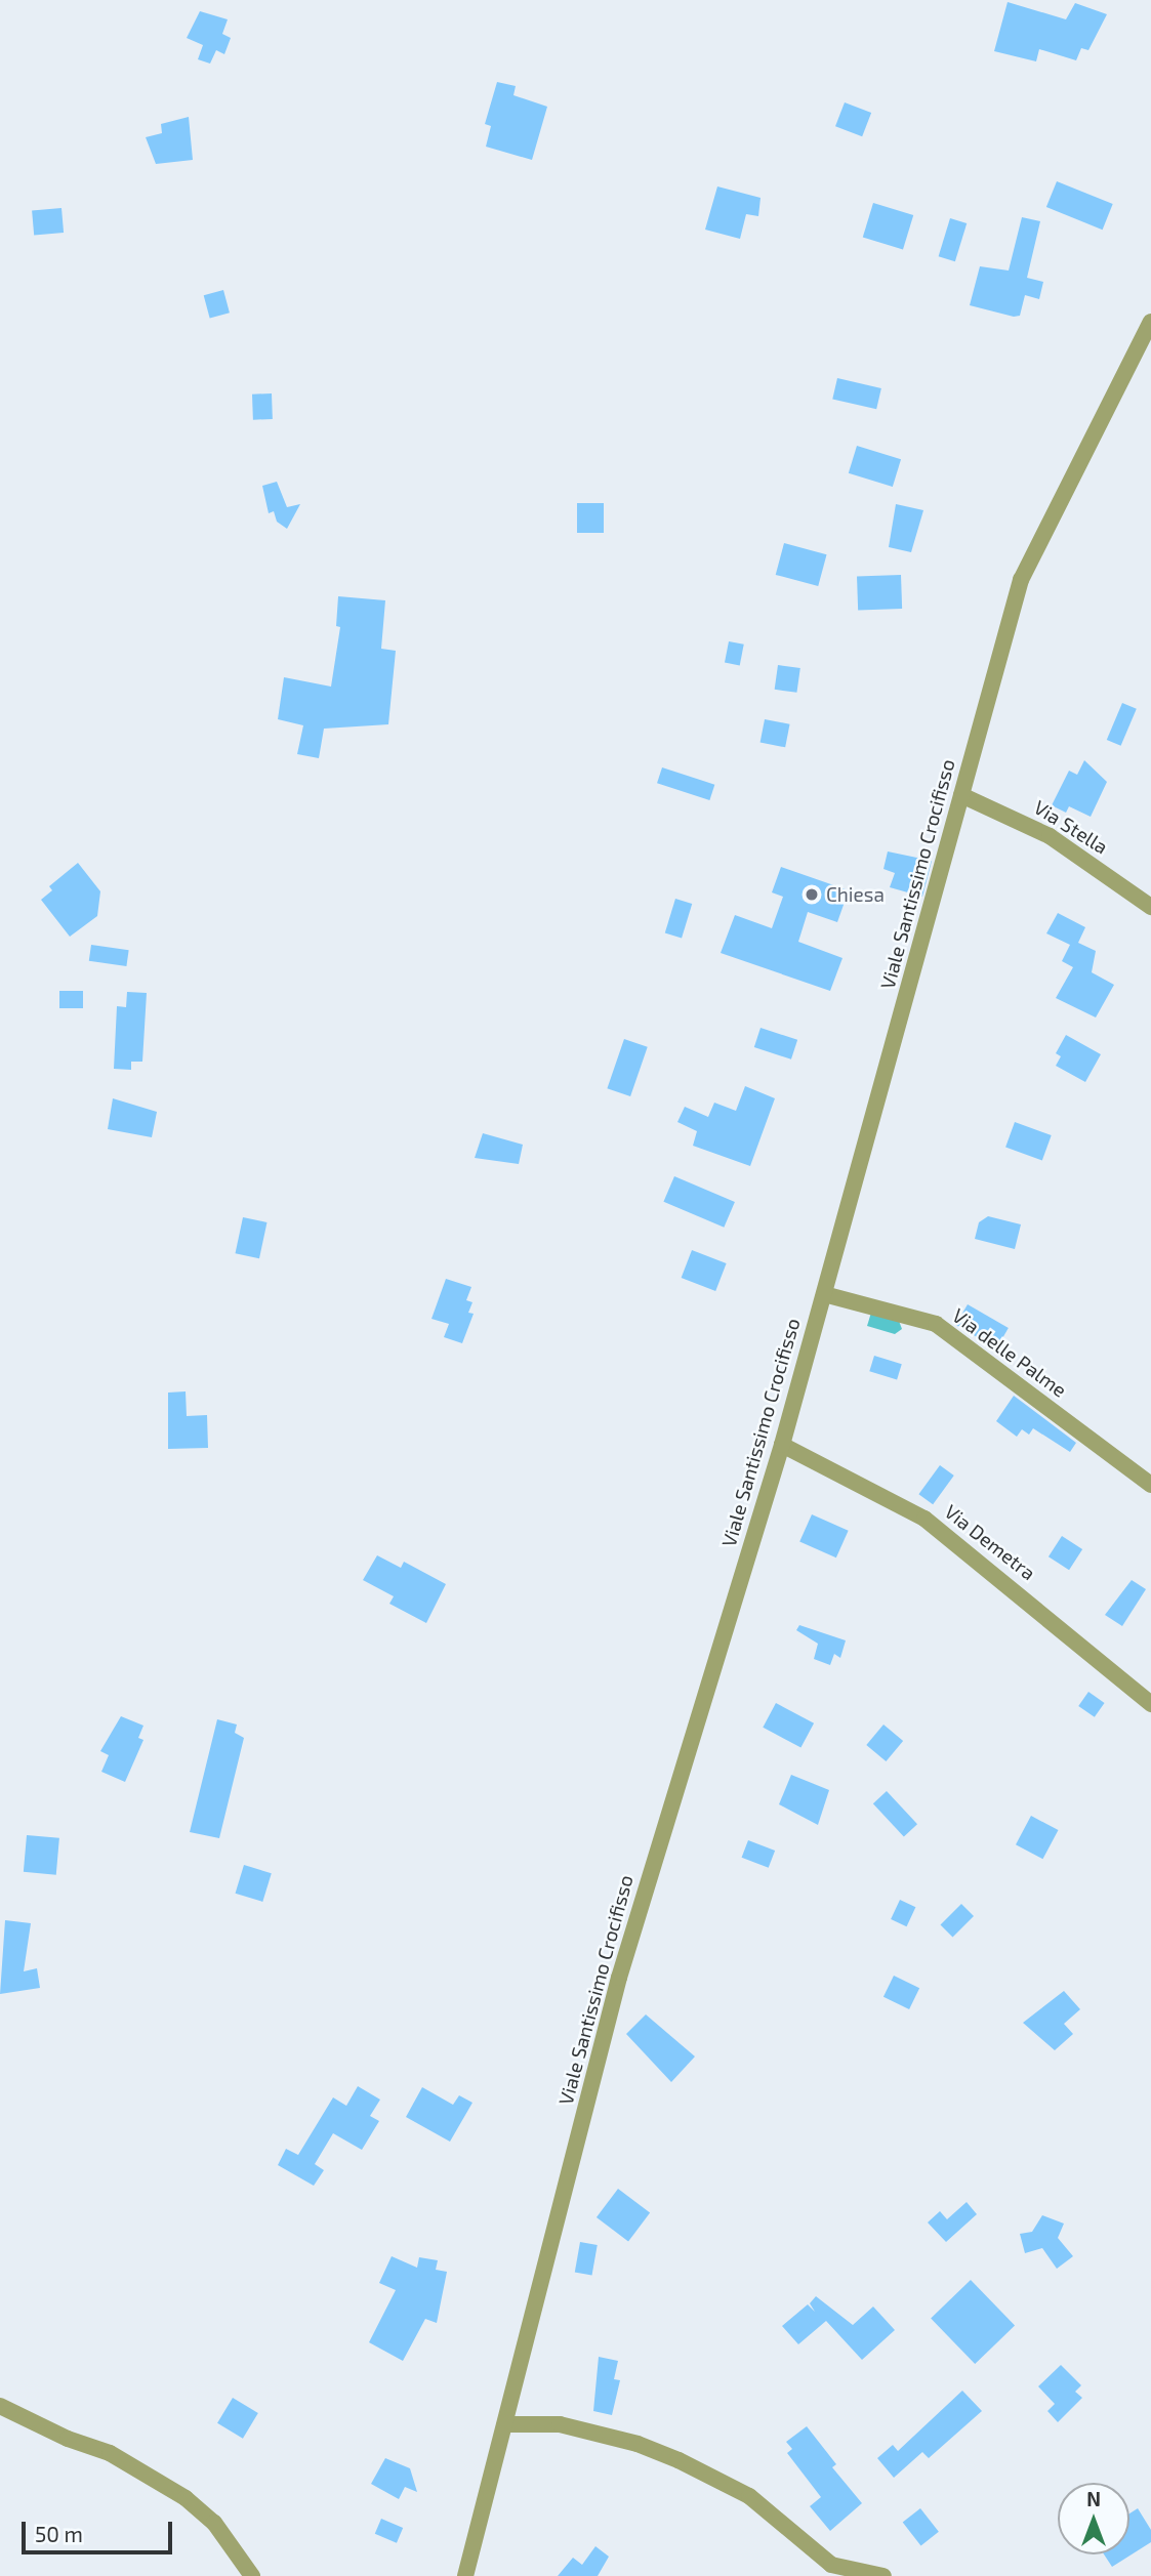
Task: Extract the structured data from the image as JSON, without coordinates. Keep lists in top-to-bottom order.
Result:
{
  "streets": {
    "street": [
      "Via Stella",
      "Viale Santissimo Crocifisso",
      "Via delle Palme",
      "Via Demetra"
    ]
  },
  "crossings": [
    ["Via Stella", "Viale Santissimo Crocifisso"],
    ["Viale Santissimo Crocifisso", "Via delle Palme"],
    ["Viale Santissimo Crocifisso", "Via Demetra"]
  ],
  "places": ["Chiesa"],
  "scale_bar": "50 m",
  "north": "top"
}
